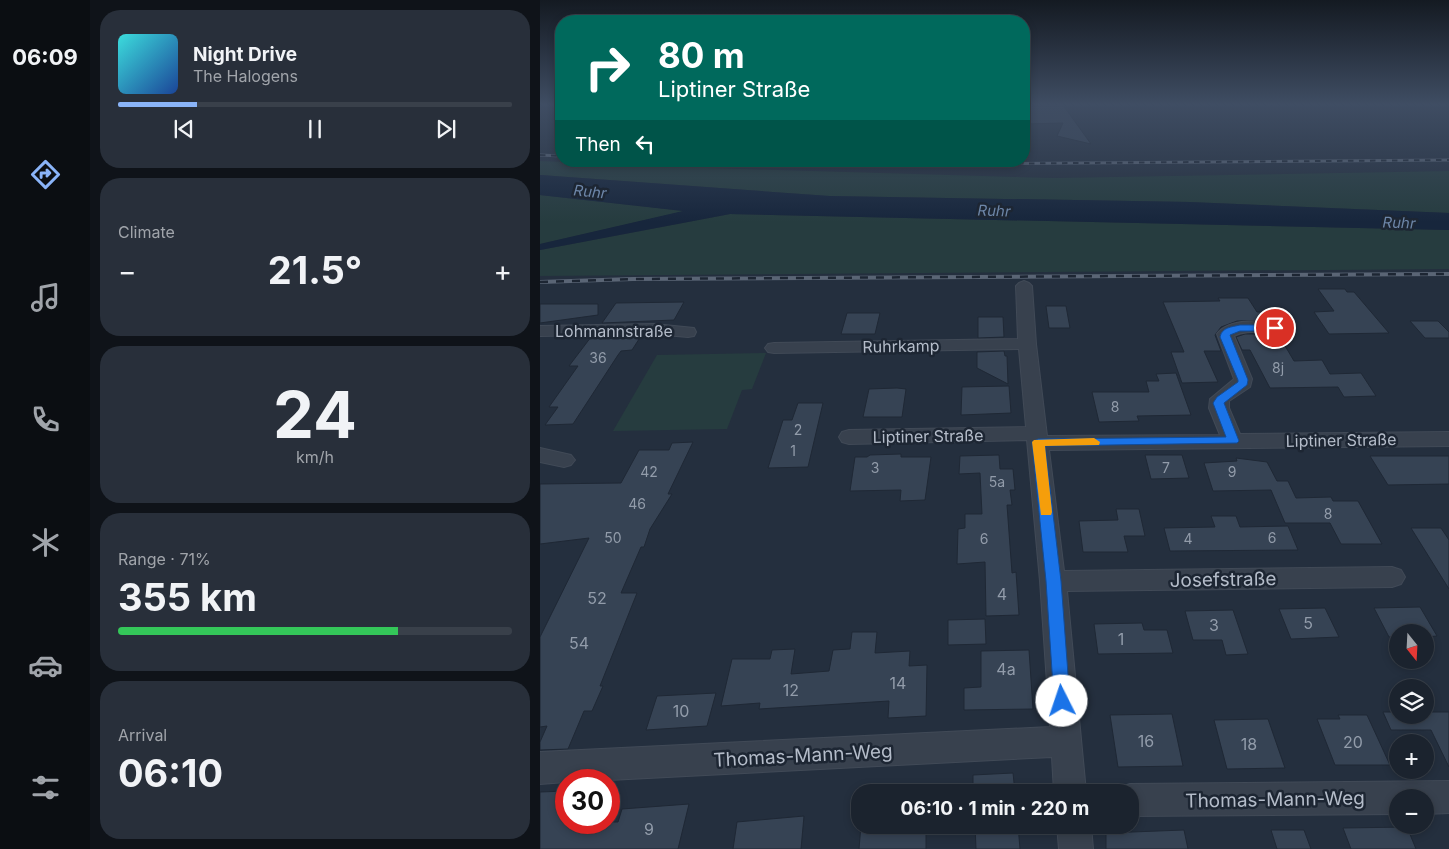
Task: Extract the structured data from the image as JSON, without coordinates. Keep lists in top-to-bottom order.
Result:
{
  "streets": {
    "street": [
      "Lohmannstraße",
      "Ruhrkamp",
      "Liptiner Straße",
      "Josefstraße",
      "Thomas-Mann-Weg"
    ]
  },
  "water": ["Ruhr"],
  "house_numbers": [
    "36",
    "8j",
    "8",
    "2",
    "1",
    "3",
    "7",
    "42",
    "9",
    "5a",
    "46",
    "8",
    "50",
    "6",
    "6",
    "4",
    "4",
    "52",
    "5",
    "3",
    "1",
    "54",
    "4a",
    "14",
    "12",
    "10",
    "16",
    "20",
    "18",
    "9"
  ],
  "north": "bottom",
  "page": {
    "tabs": "06:09",
    "turn": ["80 m", "Liptiner Straße"],
    "song": ["Night Drive", "The Halogens"],
    "then": "Then",
    "tile": [
      "Climate",
      ["24", "km/h"],
      ["Range · 71%", "355 km"],
      ["Arrival", "06:10"]
    ],
    "heat": ["−", "21.5°", "+"],
    "map_buttons": ["+", "−"],
    "limit": "30",
    "trip": "06:10 · 1 min · 220 m"
  }
}
